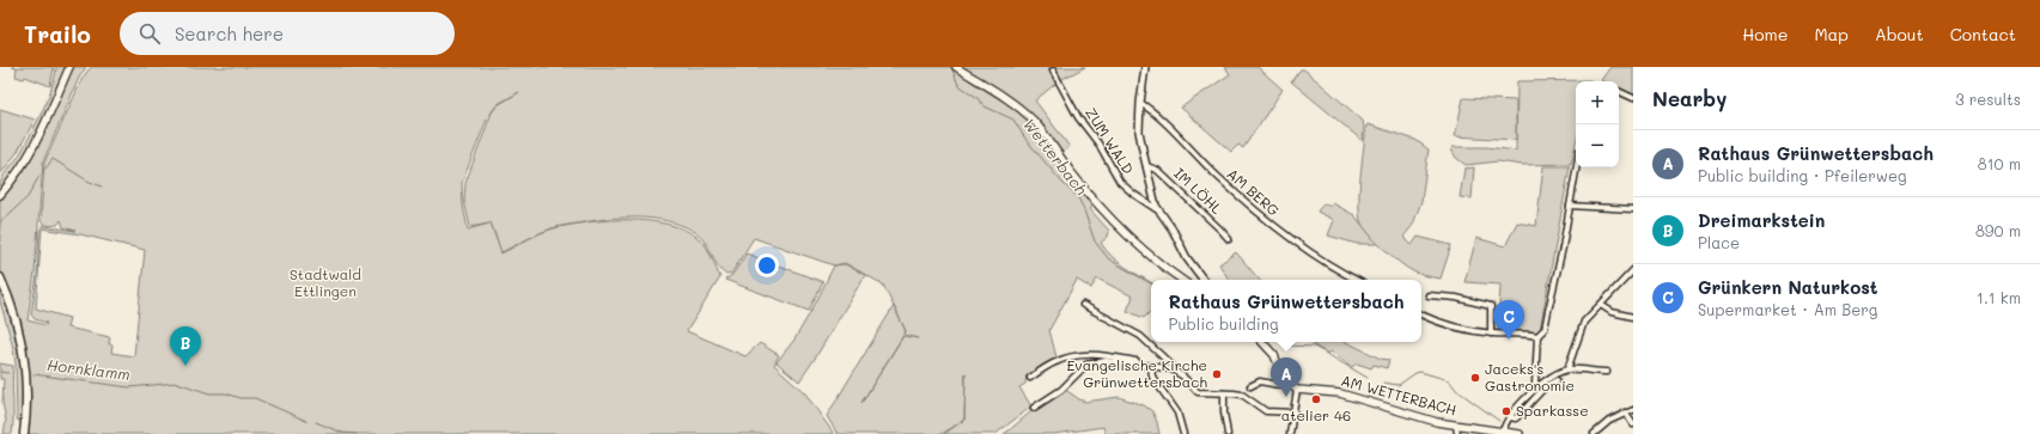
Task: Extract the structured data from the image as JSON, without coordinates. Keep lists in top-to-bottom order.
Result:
{
  "streets": {
    "main road": ["AM WETTERBACH"],
    "street": ["ZUM WALD", "IM LÖHL", "AM BERG"]
  },
  "water": ["Wetterbach", "Hornklamm"],
  "parks": ["Stadtwald Ettlingen"],
  "places": [
    "Evangelische Kirche Grünwettersbach",
    "Jaceks's Gastronomie",
    "atelier 46",
    "Sparkasse"
  ],
  "page": {
    "header": "Trailo",
    "search": "Search here",
    "nav": [
      "Home",
      "Map",
      "About",
      "Contact"
    ],
    "heading": ["Nearby", "3 results"],
    "map_buttons": ["+", "−"],
    "list": [
      {
        "mark": "A",
        "name": "Rathaus Grünwettersbach",
        "note": "Public building · Pfeilerweg",
        "value": "810 m"
      },
      {
        "mark": "B",
        "name": "Dreimarkstein",
        "note": "Place",
        "value": "890 m"
      },
      {
        "mark": "C",
        "name": "Grünkern Naturkost",
        "note": "Supermarket · Am Berg",
        "value": "1.1 km"
      }
    ],
    "popup": ["Rathaus Grünwettersbach", "Public building"],
    "pins": ["C", "B", "A"]
  }
}
